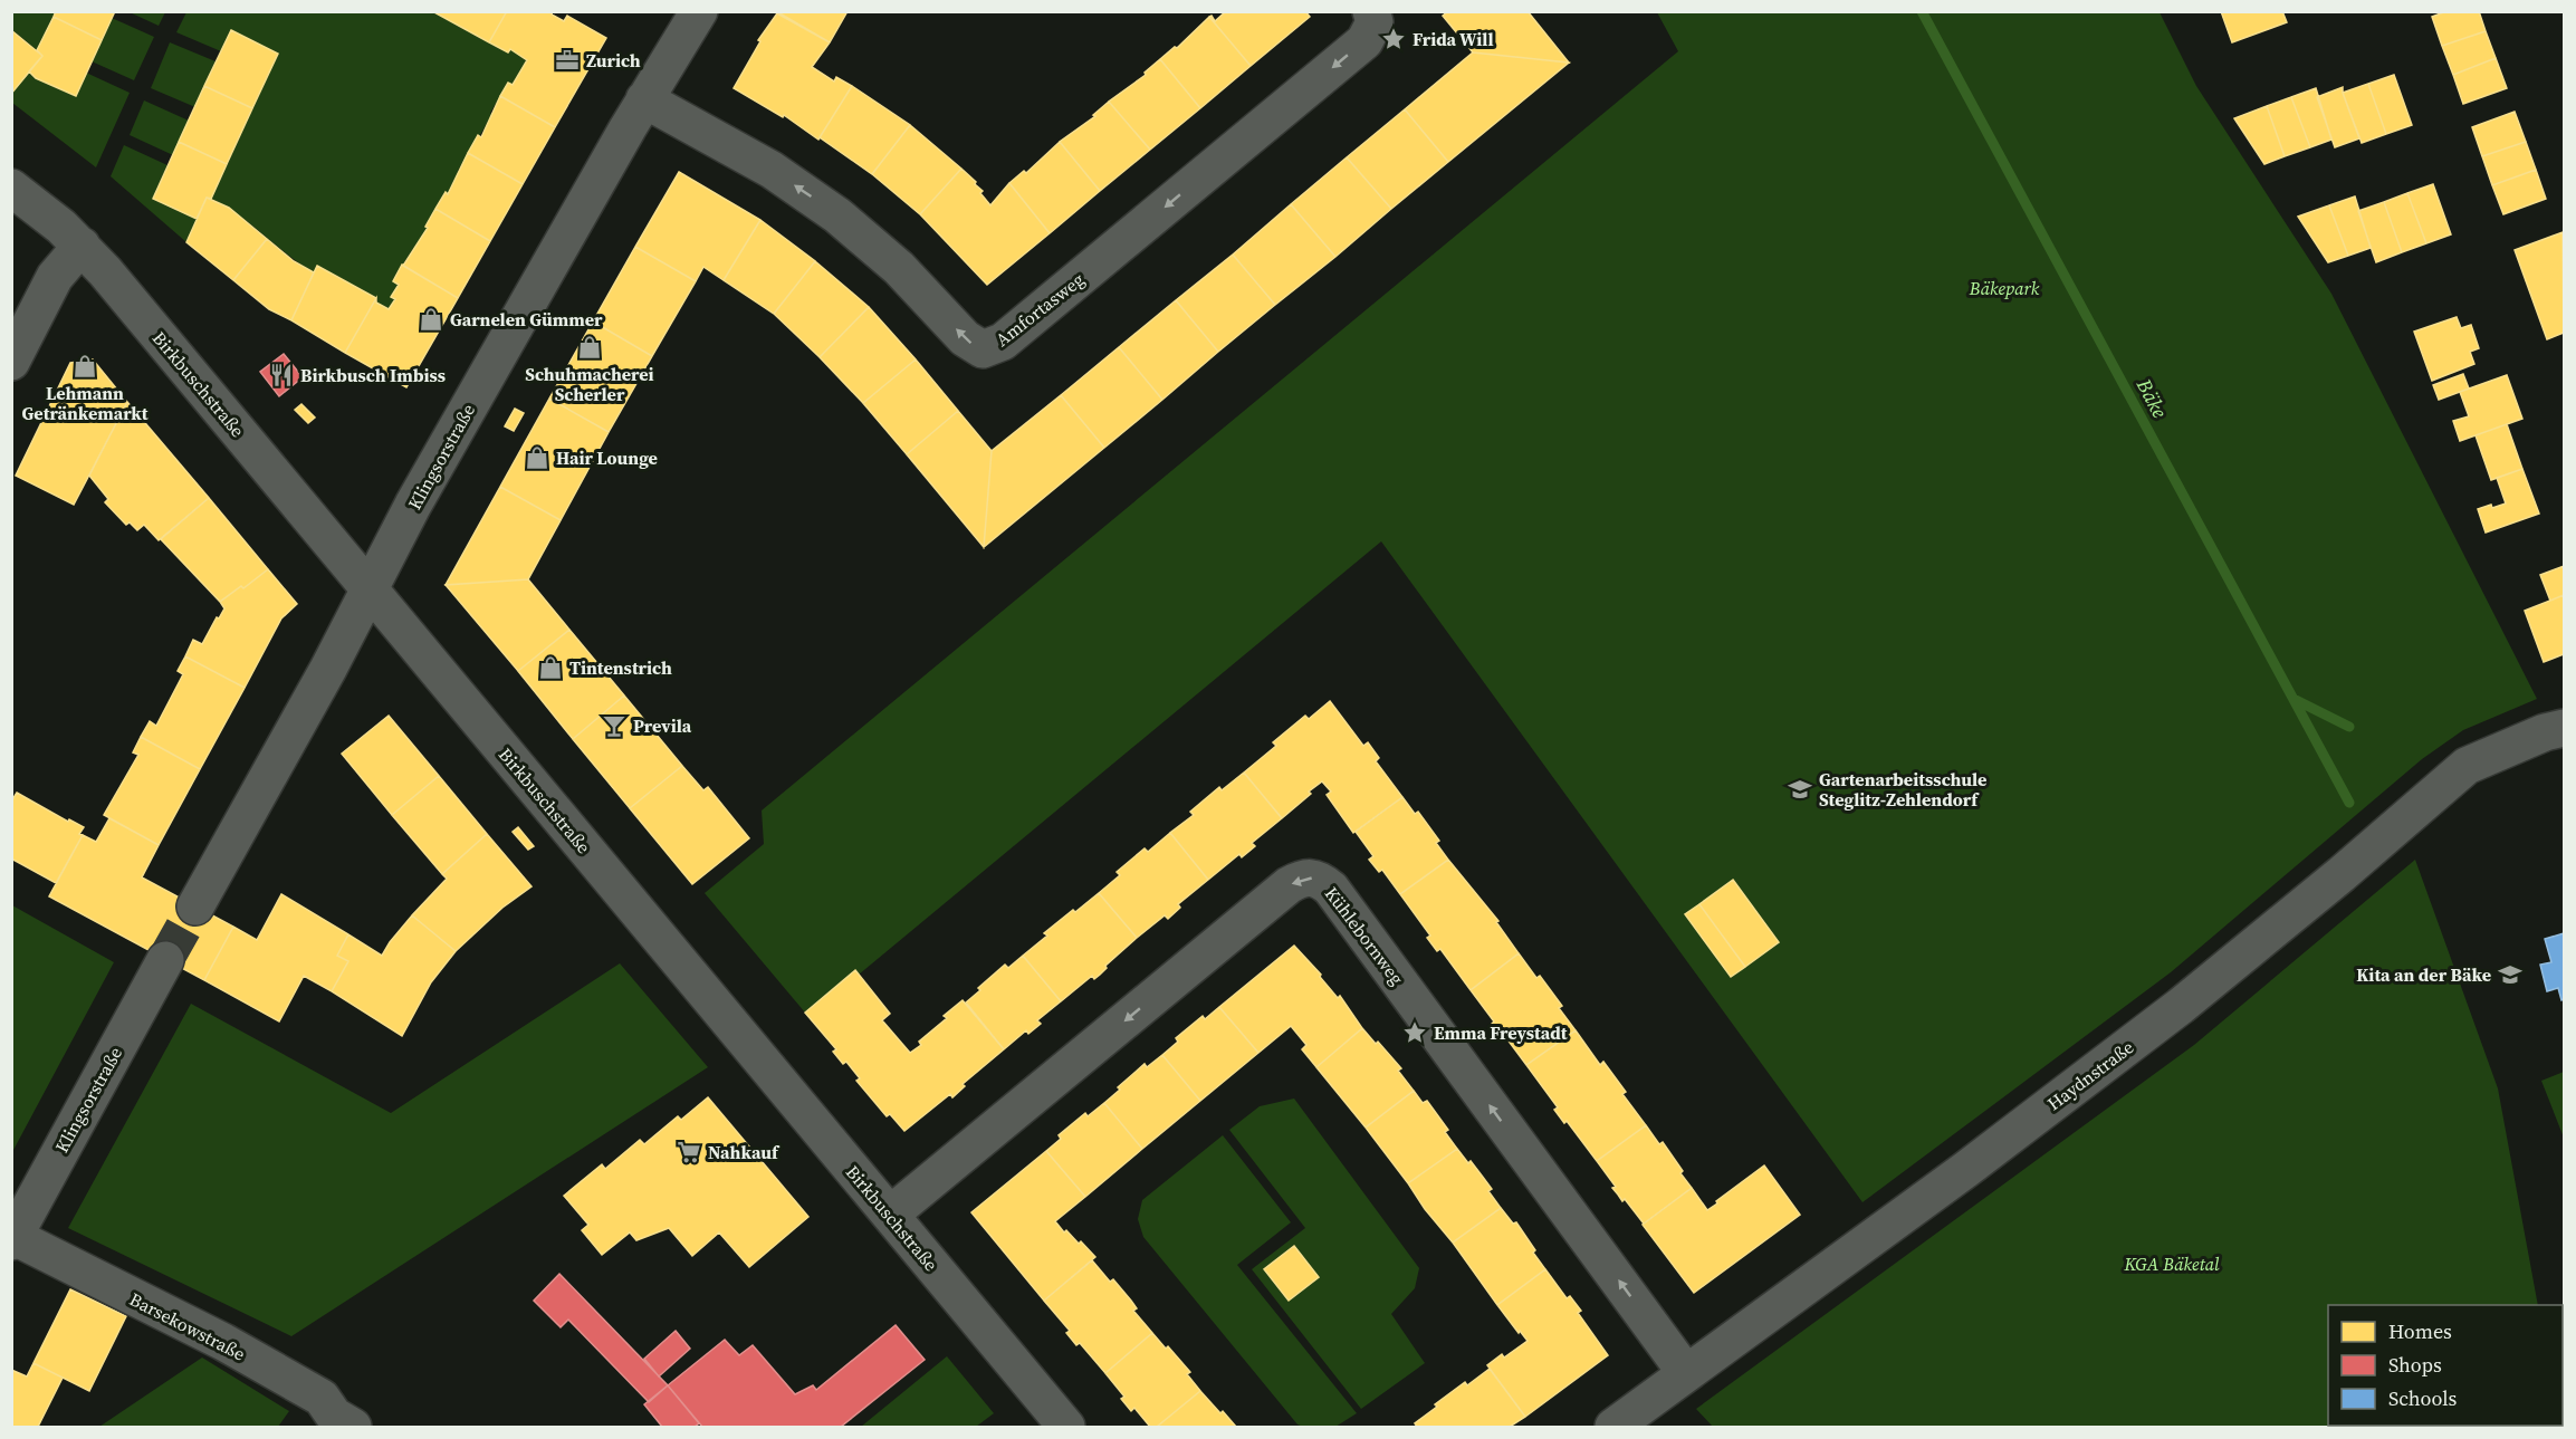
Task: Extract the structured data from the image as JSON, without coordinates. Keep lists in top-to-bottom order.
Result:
{
  "streets": {
    "street": [
      "Amfortasweg",
      "Birkbuschstraße",
      "Klingsorstraße",
      "Kühlebornweg",
      "Haydnstraße",
      "Barsekowstraße"
    ]
  },
  "crossings": [
    ["Amfortasweg", "Klingsorstraße"],
    ["Birkbuschstraße", "Klingsorstraße"],
    ["Birkbuschstraße", "Kühlebornweg"],
    ["Klingsorstraße", "Barsekowstraße"],
    ["Kühlebornweg", "Haydnstraße"]
  ],
  "water": ["Bäke"],
  "parks": ["Bäkepark", "KGA Bäketal"],
  "places": {
    "place": ["Frida Will", "Emma Freystadt"],
    "office": ["Zurich"],
    "shop": [
      "Garnelen Gümmer",
      "Schuhmacherei Scherler",
      "Lehmann Getränkemarkt",
      "Hair Lounge",
      "Tintenstrich"
    ],
    "restaurant": ["Birkbusch Imbiss"],
    "bar": ["Previla"],
    "school or university": ["Gartenarbeitsschule Steglitz-Zehlendorf", "Kita an der Bäke"],
    "supermarket": ["Nahkauf"]
  },
  "legend": ["Homes", "Shops", "Schools"]
}
